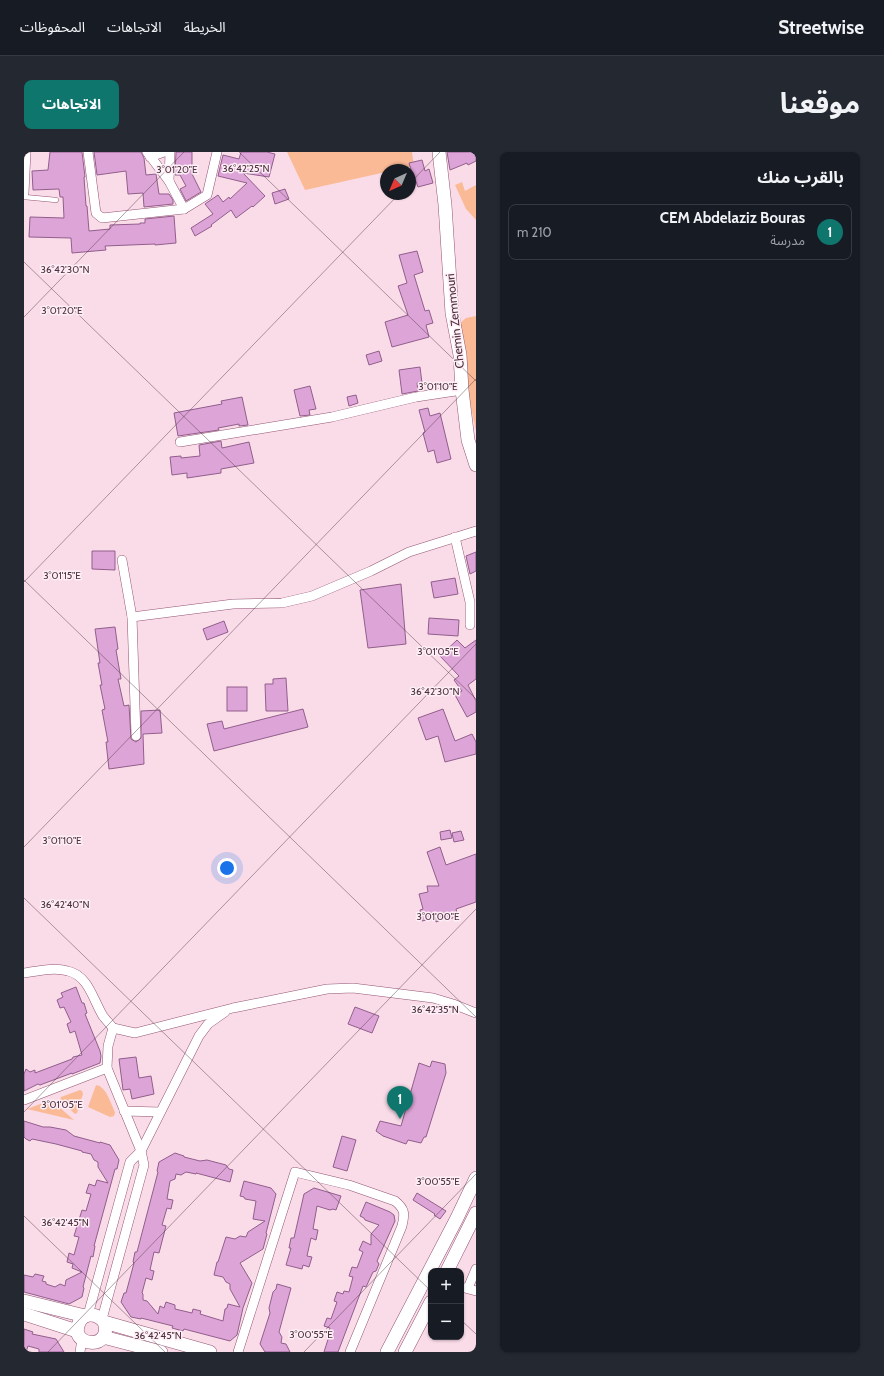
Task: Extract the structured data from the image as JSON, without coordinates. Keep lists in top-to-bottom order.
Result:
{
  "streets": {
    "street": ["Chemin Zemmouri"]
  },
  "north": "bottom left",
  "page": {
    "header": "Streetwise",
    "nav": ["الخريطة", "الاتجاهات", "المحفوظات"],
    "title": "موقعنا",
    "buttons": "الاتجاهات",
    "heading": "بالقرب منك",
    "list": [
      {
        "mark": "1",
        "name": "CEM Abdelaziz Bouras",
        "note": "مدرسة",
        "value": "210 m"
      }
    ],
    "pins": "1",
    "map_buttons": ["+", "−"]
  },
  "coordinates": [
    "36°42'25\"N",
    "3°01'20\"E",
    "36°42'30\"N",
    "3°01'10\"E",
    "3°01'15\"E",
    "3°01'05\"E",
    "36°42'40\"N",
    "3°01'00\"E",
    "36°42'35\"N",
    "3°00'55\"E",
    "36°42'45\"N"
  ]
}
